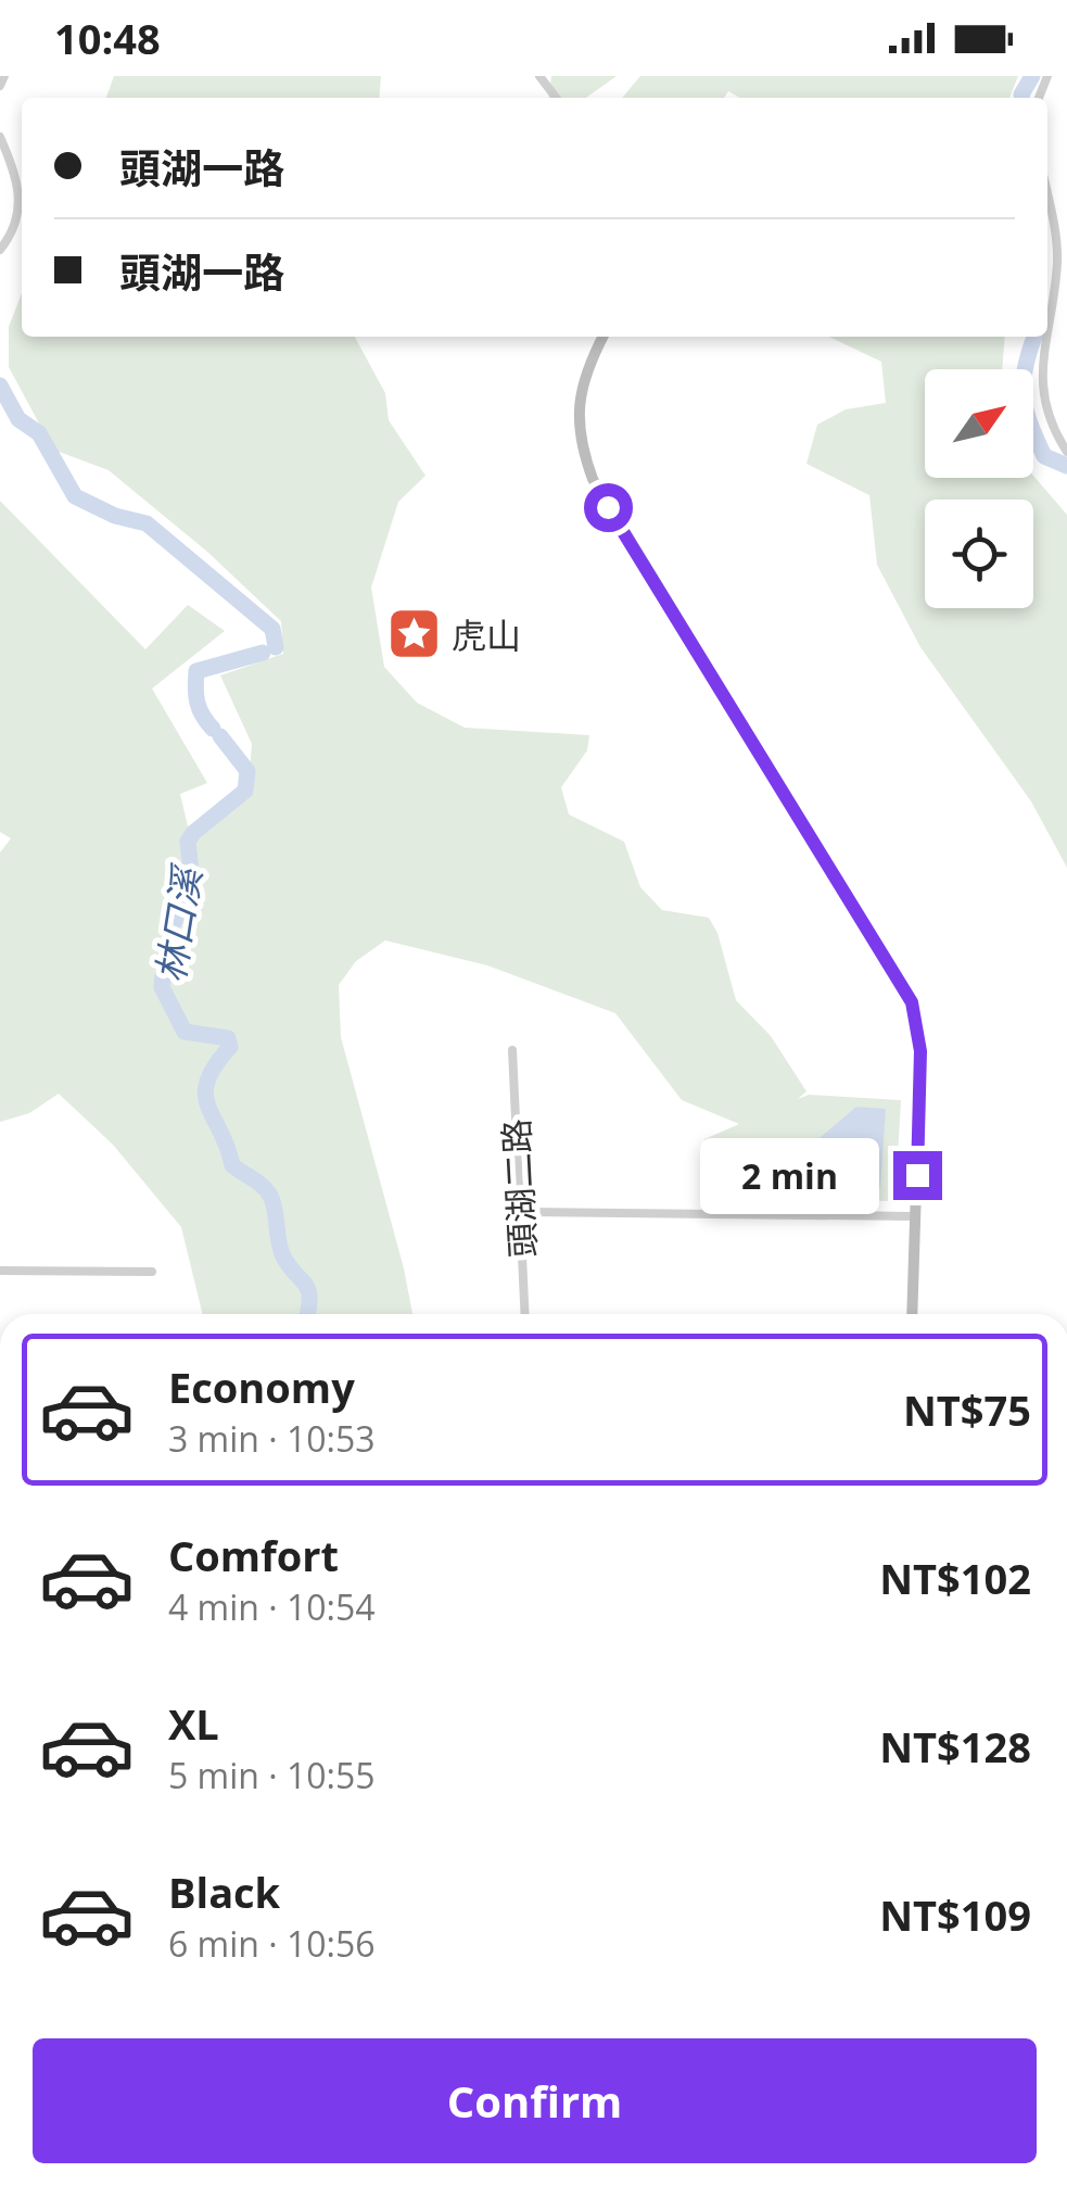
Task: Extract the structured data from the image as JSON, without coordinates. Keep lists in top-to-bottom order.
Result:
{
  "streets": {
    "street": ["頭湖二路"]
  },
  "water": ["林口溪"],
  "places": {
    "place": ["虎山"]
  },
  "north": "top right",
  "page": {
    "status": "10:48",
    "banner": ["頭湖一路", "頭湖一路"],
    "bubble": "2 min",
    "list": [
      {
        "name": "Economy",
        "note": "3 min · 10:53",
        "value": "NT$75"
      },
      {
        "name": "Comfort",
        "note": "4 min · 10:54",
        "value": "NT$102"
      },
      {
        "name": "XL",
        "note": "5 min · 10:55",
        "value": "NT$128"
      },
      {
        "name": "Black",
        "note": "6 min · 10:56",
        "value": "NT$109"
      }
    ],
    "buttons": "Confirm"
  }
}
